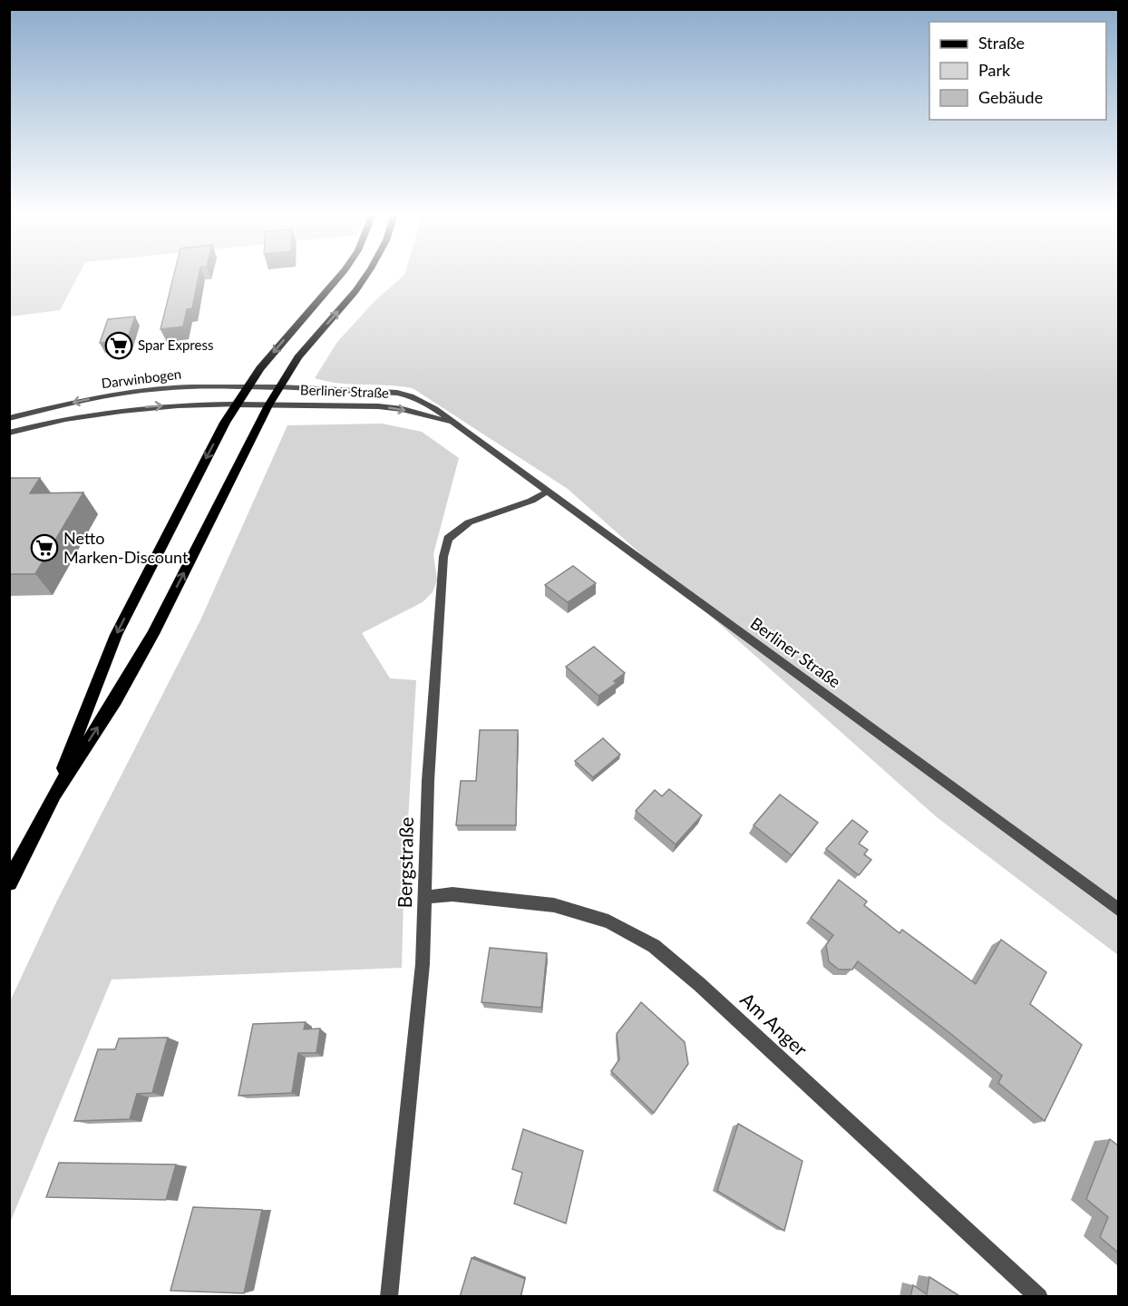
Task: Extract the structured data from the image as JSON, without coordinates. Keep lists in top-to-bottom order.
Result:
{
  "streets": {
    "street": [
      "Darwinbogen",
      "Berliner Straße",
      "Bergstraße",
      "Am Anger"
    ]
  },
  "crossings": [
    ["Darwinbogen", "Berliner Straße"],
    ["Berliner Straße", "Bergstraße"],
    ["Bergstraße", "Am Anger"]
  ],
  "places": {
    "supermarket": ["Spar Express", "Netto Marken-Discount"]
  },
  "legend": ["Straße", "Park", "Gebäude"]
}
